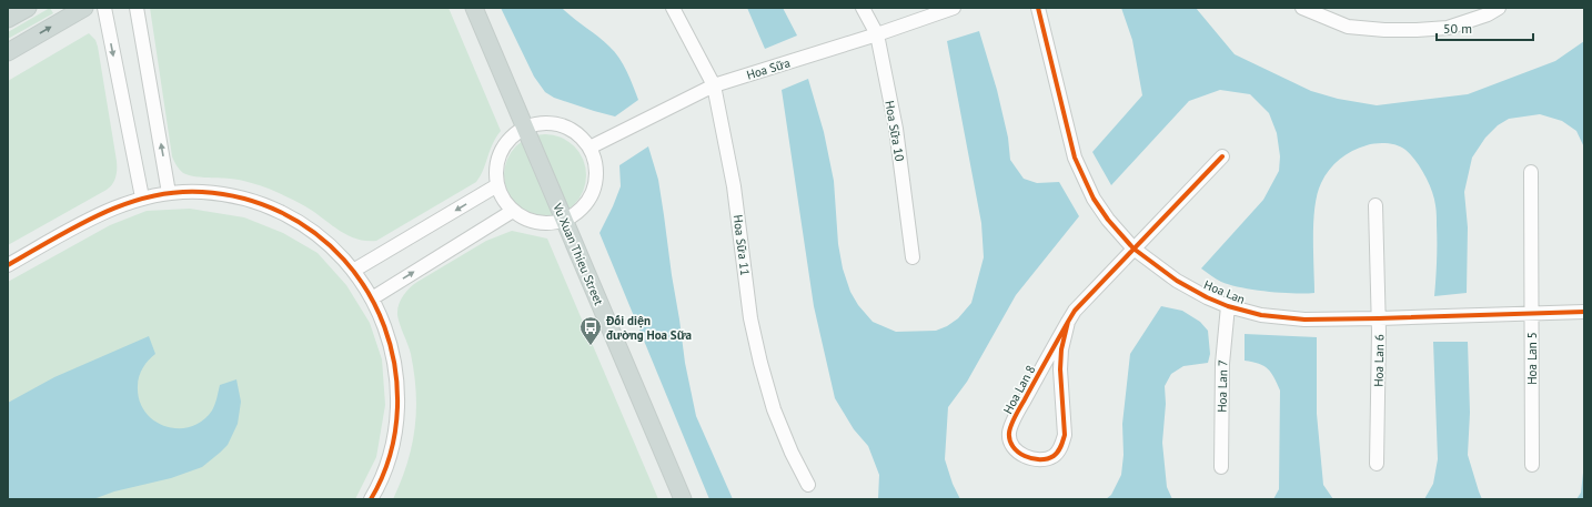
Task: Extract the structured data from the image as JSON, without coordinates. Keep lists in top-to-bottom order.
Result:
{
  "streets": {
    "main road": ["Vu Xuan Thieu Street"],
    "street": [
      "Hoa Sữa",
      "Hoa Sữa 10",
      "Hoa Sữa 11",
      "Hoa Lan",
      "Hoa Lan 5",
      "Hoa Lan 6",
      "Hoa Lan 7",
      "Hoa Lan 8"
    ]
  },
  "crossings": [
    ["Hoa Sữa", "Hoa Sữa 10"],
    ["Hoa Sữa", "Hoa Sữa 11"],
    ["Hoa Lan", "Hoa Lan 5"],
    ["Hoa Lan", "Hoa Lan 6"],
    ["Hoa Lan", "Hoa Lan 7"],
    ["Hoa Lan", "Hoa Lan 8"]
  ],
  "places": {
    "bus stop": ["Đối diện đường Hoa Sữa"]
  },
  "scale_bar": "50 m"
}
